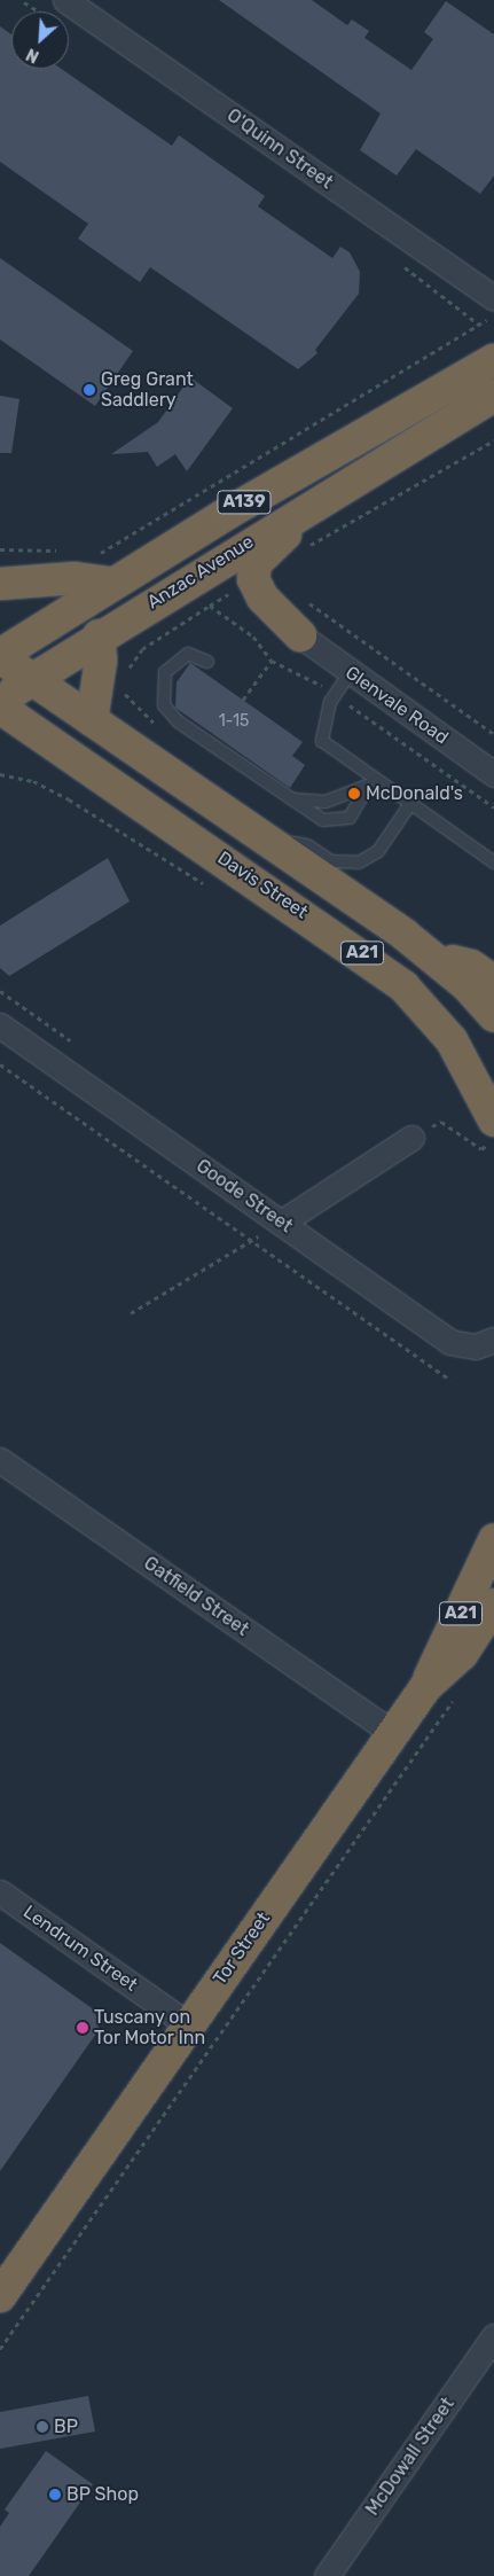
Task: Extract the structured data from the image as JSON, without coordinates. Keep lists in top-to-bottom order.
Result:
{
  "streets": {
    "highway": [
      "A139",
      "Anzac Avenue",
      "Davis Street",
      "A21",
      "Tor Street"
    ],
    "street": [
      "O'Quinn Street",
      "Glenvale Road",
      "Goode Street",
      "Gatfield Street",
      "Lendrum Street",
      "McDowall Street"
    ]
  },
  "crossings": [
    ["Anzac Avenue", "A21"],
    ["Gatfield Street", "Tor Street"],
    ["Lendrum Street", "Tor Street"]
  ],
  "places": [
    "Greg Grant Saddlery",
    "McDonald's",
    "Tuscany on Tor Motor Inn",
    "BP",
    "BP Shop"
  ],
  "house_numbers": ["1-15"],
  "north": "bottom left"
}
